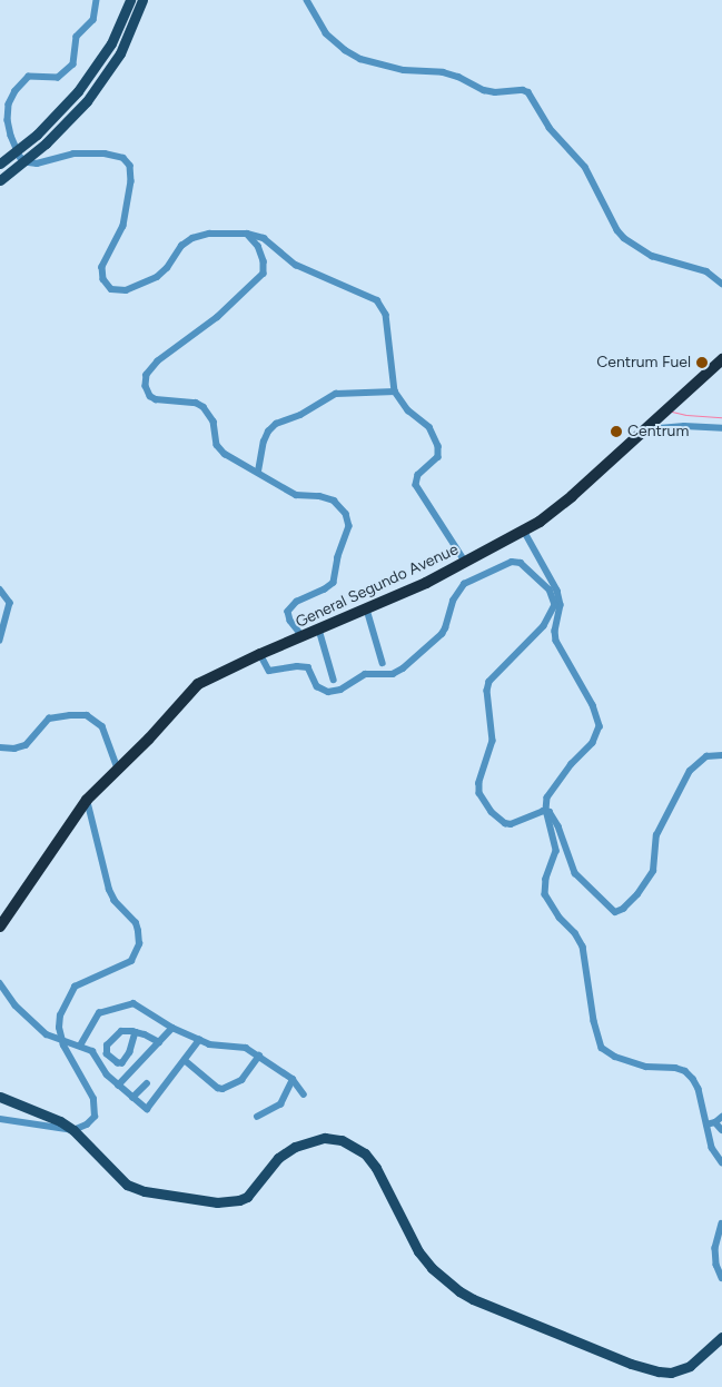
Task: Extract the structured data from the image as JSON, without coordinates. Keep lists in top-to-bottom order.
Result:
{
  "streets": {
    "highway": ["General Segundo Avenue"]
  },
  "places": ["Centrum Fuel", "Centrum"]
}
